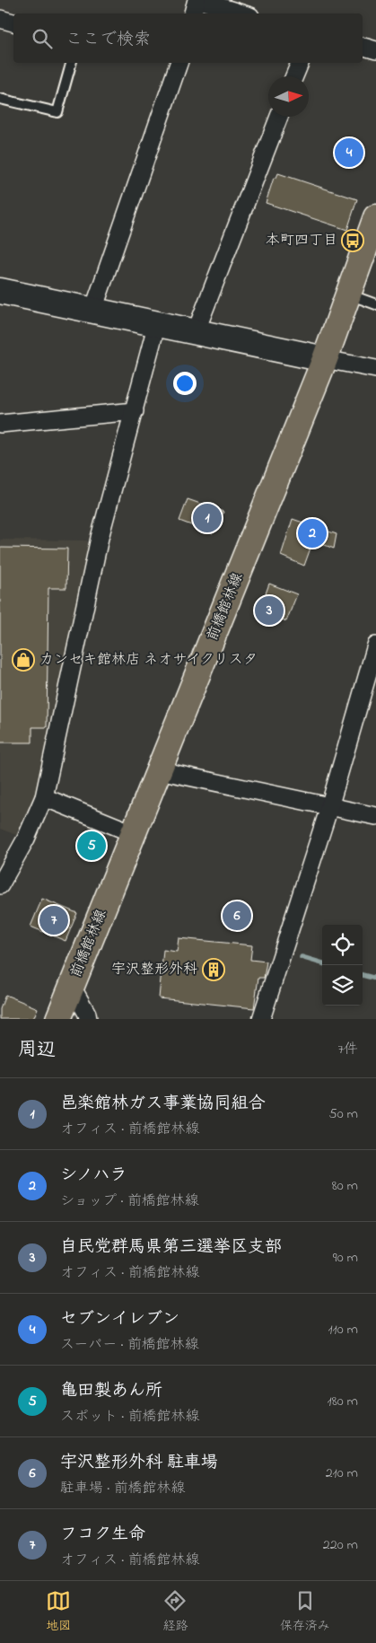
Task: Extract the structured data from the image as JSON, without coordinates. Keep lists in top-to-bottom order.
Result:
{
  "streets": {
    "main road": ["前橋館林線"]
  },
  "places": {
    "bus stop": ["本町四丁目"],
    "shop": ["カンセキ館林店 ネオサイクリスタ"],
    "building": ["宇沢整形外科"]
  },
  "north": "right",
  "page": {
    "search": "ここで検索",
    "pins": [
      "4",
      "1",
      "2",
      "3",
      "5",
      "6",
      "7"
    ],
    "heading": ["周辺", "7件"],
    "list": [
      {
        "mark": "1",
        "name": "邑楽館林ガス事業協同組合",
        "note": "オフィス · 前橋館林線",
        "value": "50 m"
      },
      {
        "mark": "2",
        "name": "シノハラ",
        "note": "ショップ · 前橋館林線",
        "value": "80 m"
      },
      {
        "mark": "3",
        "name": "自民党群馬県第三選挙区支部",
        "note": "オフィス · 前橋館林線",
        "value": "90 m"
      },
      {
        "mark": "4",
        "name": "セブンイレブン",
        "note": "スーパー · 前橋館林線",
        "value": "110 m"
      },
      {
        "mark": "5",
        "name": "亀田製あん所",
        "note": "スポット · 前橋館林線",
        "value": "180 m"
      },
      {
        "mark": "6",
        "name": "宇沢整形外科 駐車場",
        "note": "駐車場 · 前橋館林線",
        "value": "210 m"
      },
      {
        "mark": "7",
        "name": "フコク生命",
        "note": "オフィス · 前橋館林線",
        "value": "220 m"
      }
    ],
    "nav": ["地図", "経路", "保存済み"]
  }
}
